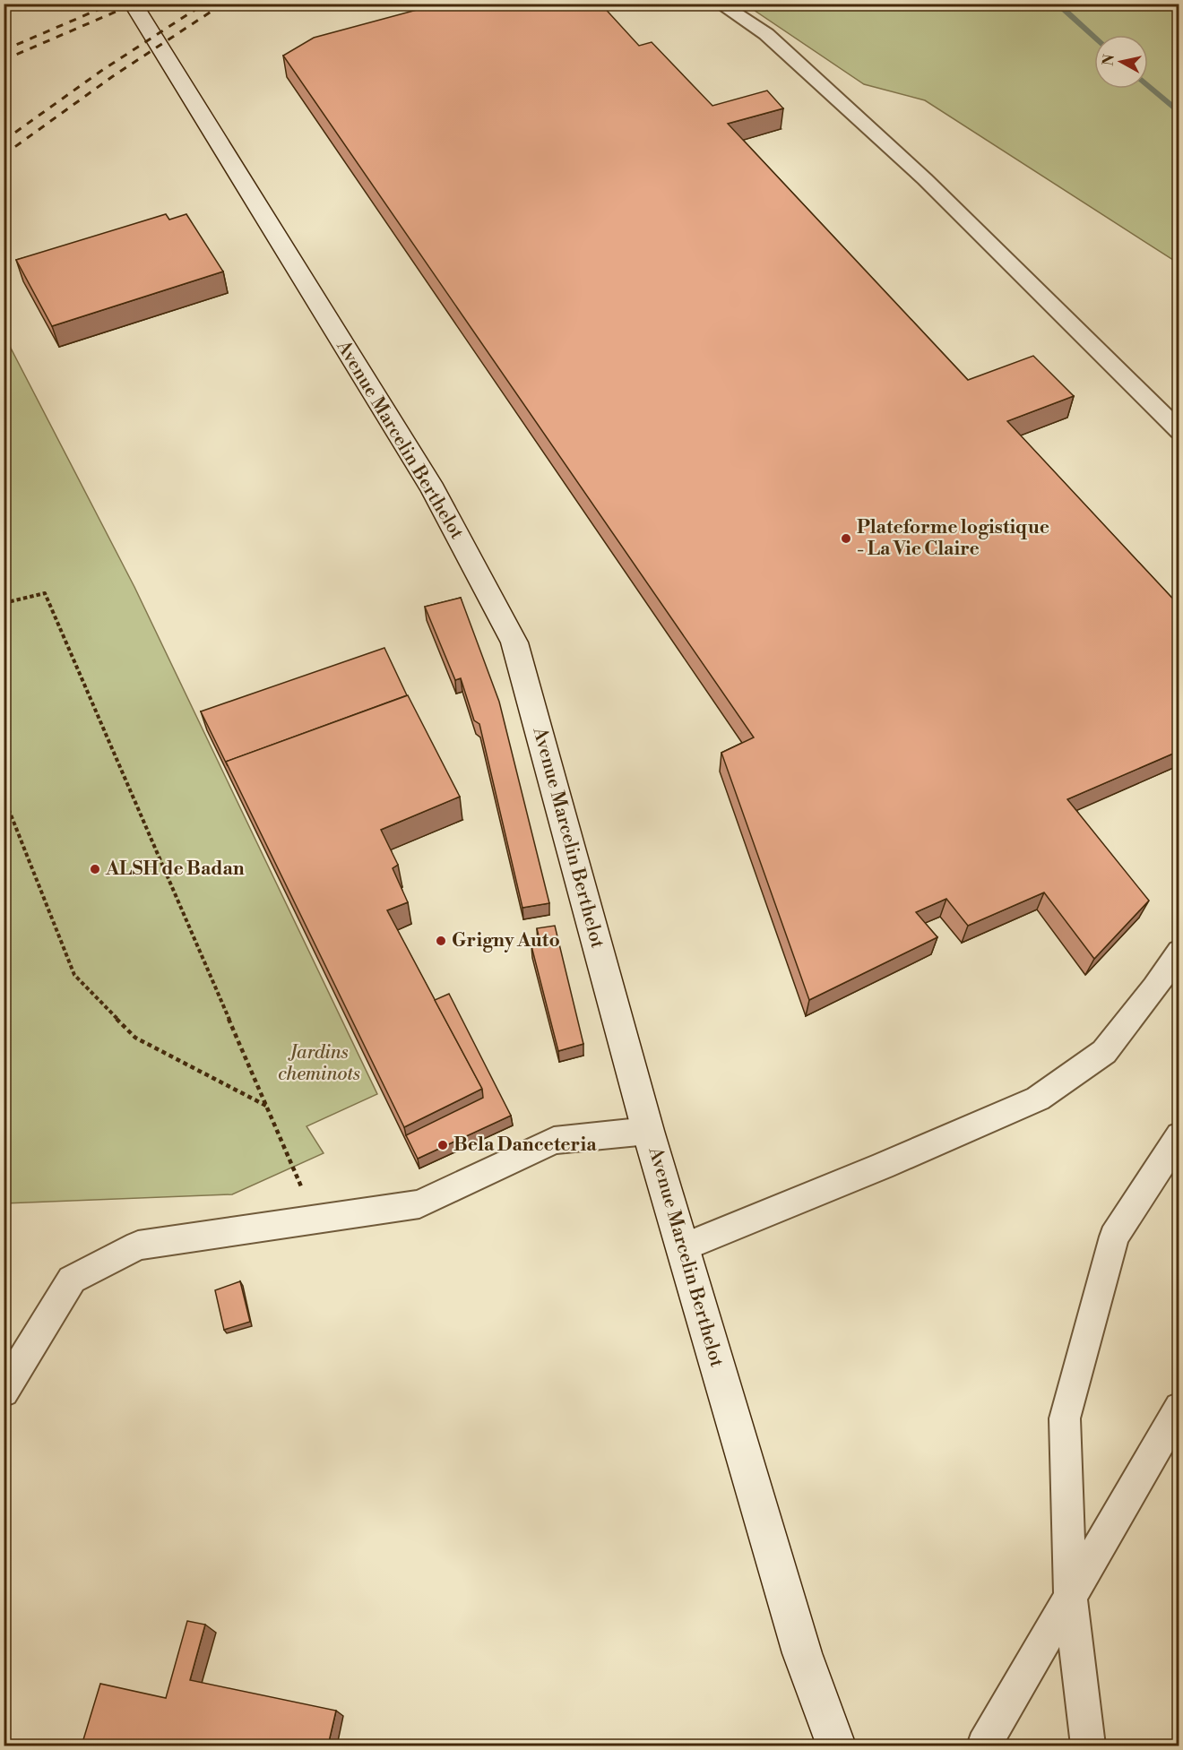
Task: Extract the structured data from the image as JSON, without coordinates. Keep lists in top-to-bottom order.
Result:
{
  "streets": {
    "street": ["Avenue Marcelin Berthelot"]
  },
  "parks": ["Jardins cheminots"],
  "places": [
    "Plateforme logistique - La Vie Claire",
    "ALSH de Badan",
    "Grigny Auto",
    "Bela Danceteria"
  ],
  "north": "left"
}
